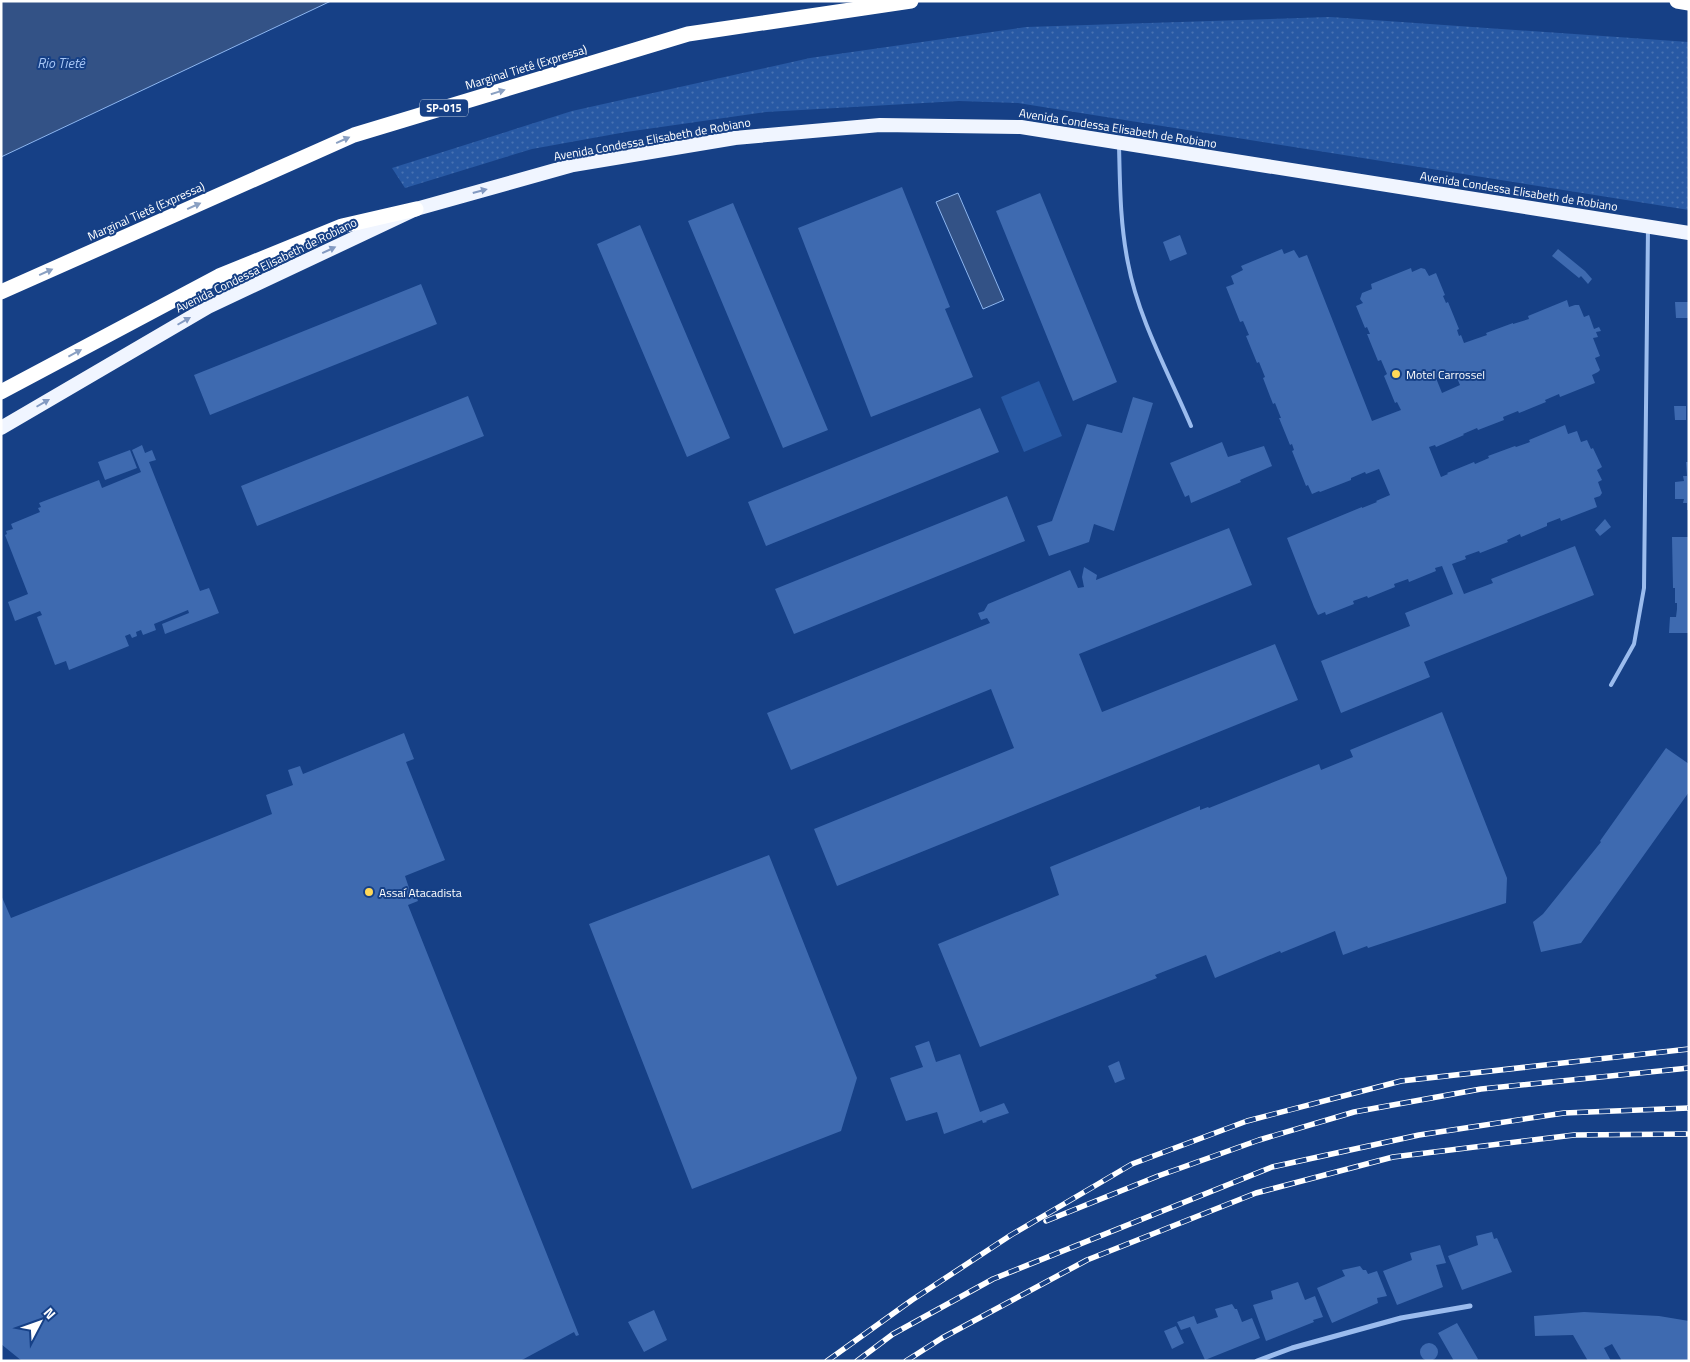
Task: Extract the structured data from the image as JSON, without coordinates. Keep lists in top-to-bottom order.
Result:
{
  "streets": {
    "highway": ["Marginal Tietê (Expressa)", "SP-015", "Avenida Condessa Elisabeth de Robiano"]
  },
  "water": ["Rio Tietê"],
  "places": ["Motel Carrossel", "Assaí Atacadista"],
  "north": "top right"
}
